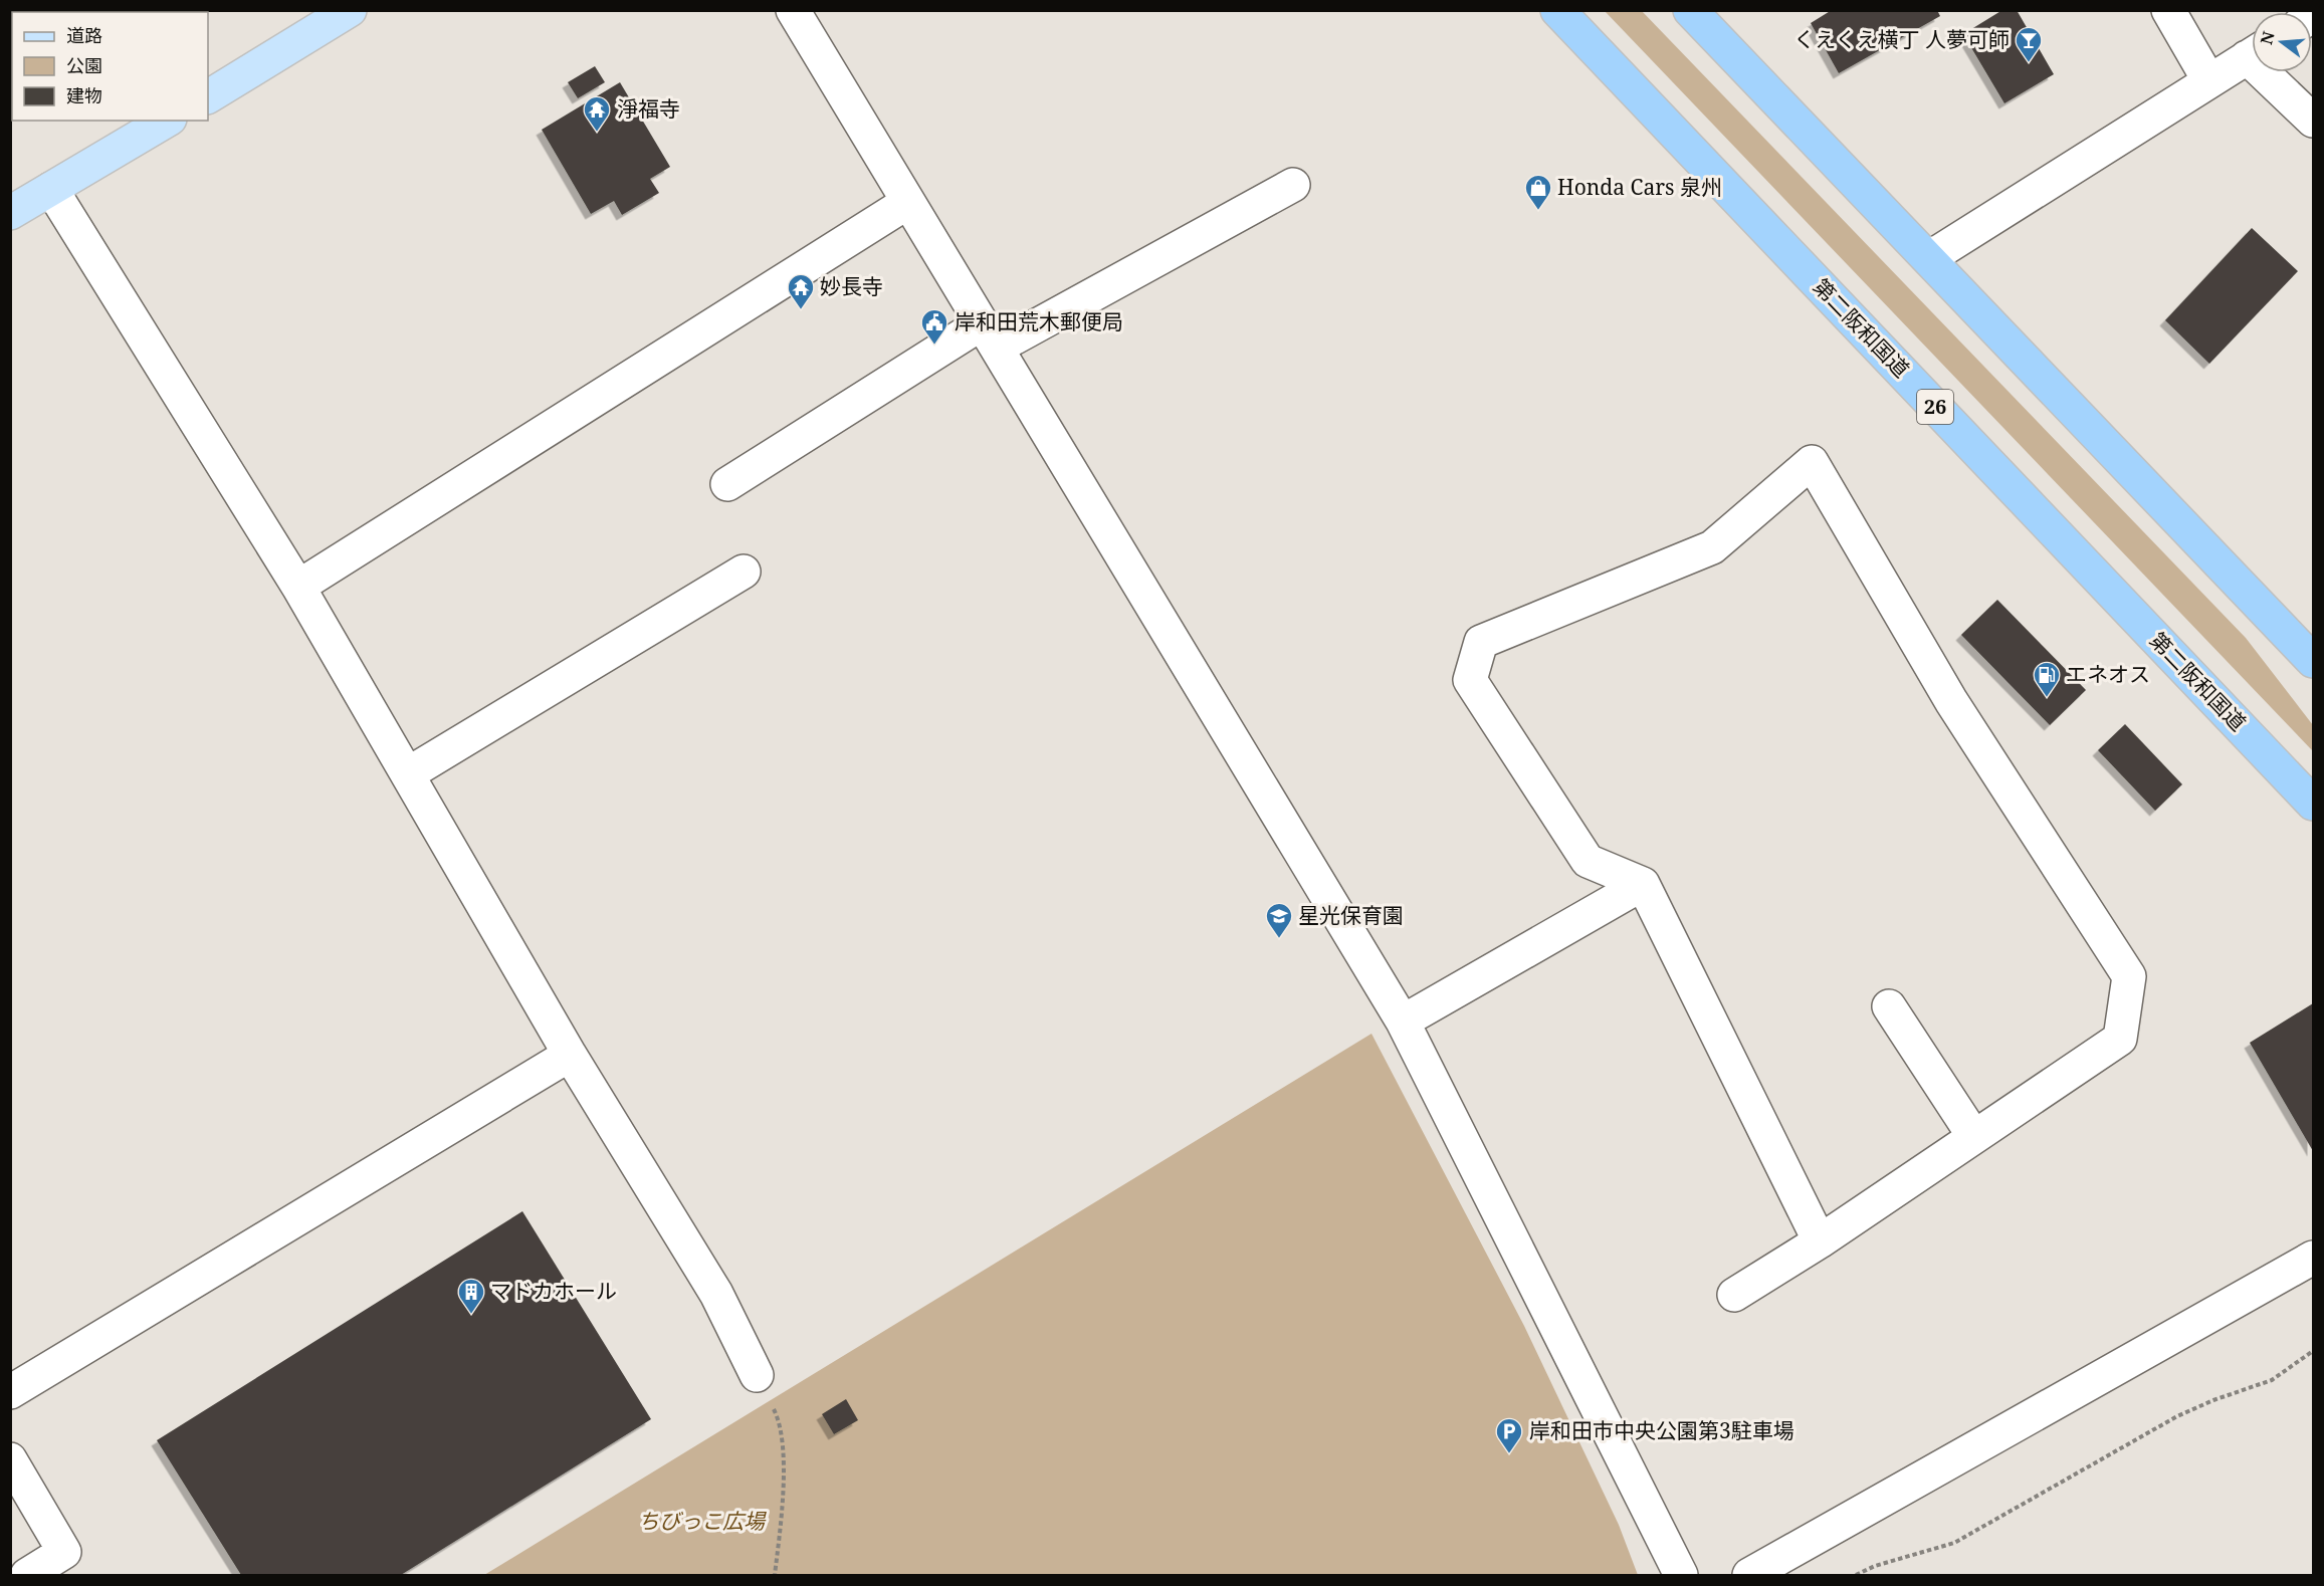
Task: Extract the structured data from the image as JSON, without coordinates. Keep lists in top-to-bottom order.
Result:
{
  "streets": {
    "highway": ["第二阪和国道", "26"]
  },
  "parks": ["ちびっこ広場"],
  "places": {
    "bar": ["くえくえ横丁 人夢可師"],
    "temple": ["淨福寺", "妙長寺"],
    "shop": ["Honda Cars 泉州"],
    "public building": ["岸和田荒木郵便局"],
    "fuel station": ["エネオス"],
    "school or university": ["星光保育園"],
    "building": ["マドカホール"],
    "parking": ["岸和田市中央公園第3駐車場"]
  },
  "legend": ["道路", "公園", "建物"],
  "north": "left"
}
